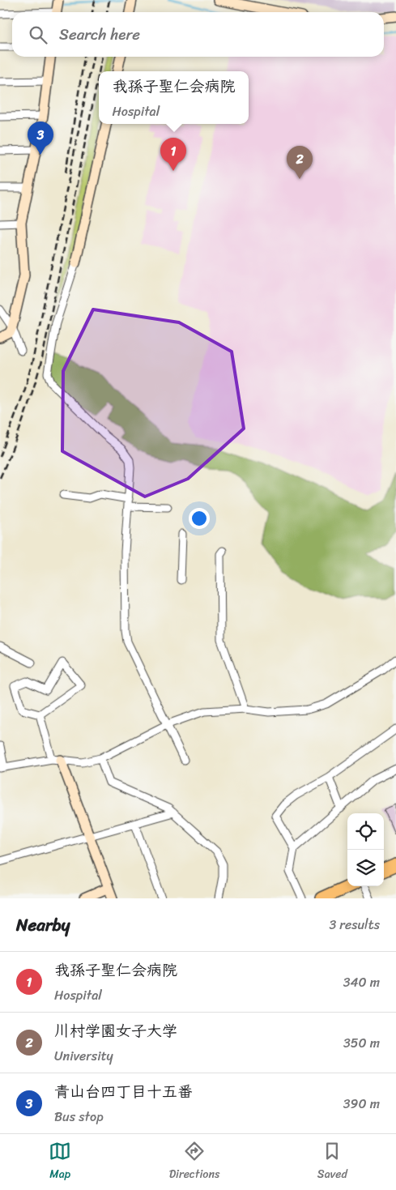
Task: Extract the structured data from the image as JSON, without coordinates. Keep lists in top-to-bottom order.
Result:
{
  "page": {
    "search": "Search here",
    "popup": ["我孫子聖仁会病院", "Hospital"],
    "pins": ["3", "1", "2"],
    "heading": ["Nearby", "3 results"],
    "list": [
      {
        "mark": "1",
        "name": "我孫子聖仁会病院",
        "note": "Hospital",
        "value": "340 m"
      },
      {
        "mark": "2",
        "name": "川村学園女子大学",
        "note": "University",
        "value": "350 m"
      },
      {
        "mark": "3",
        "name": "青山台四丁目十五番",
        "note": "Bus stop",
        "value": "390 m"
      }
    ],
    "nav": ["Map", "Directions", "Saved"]
  }
}
